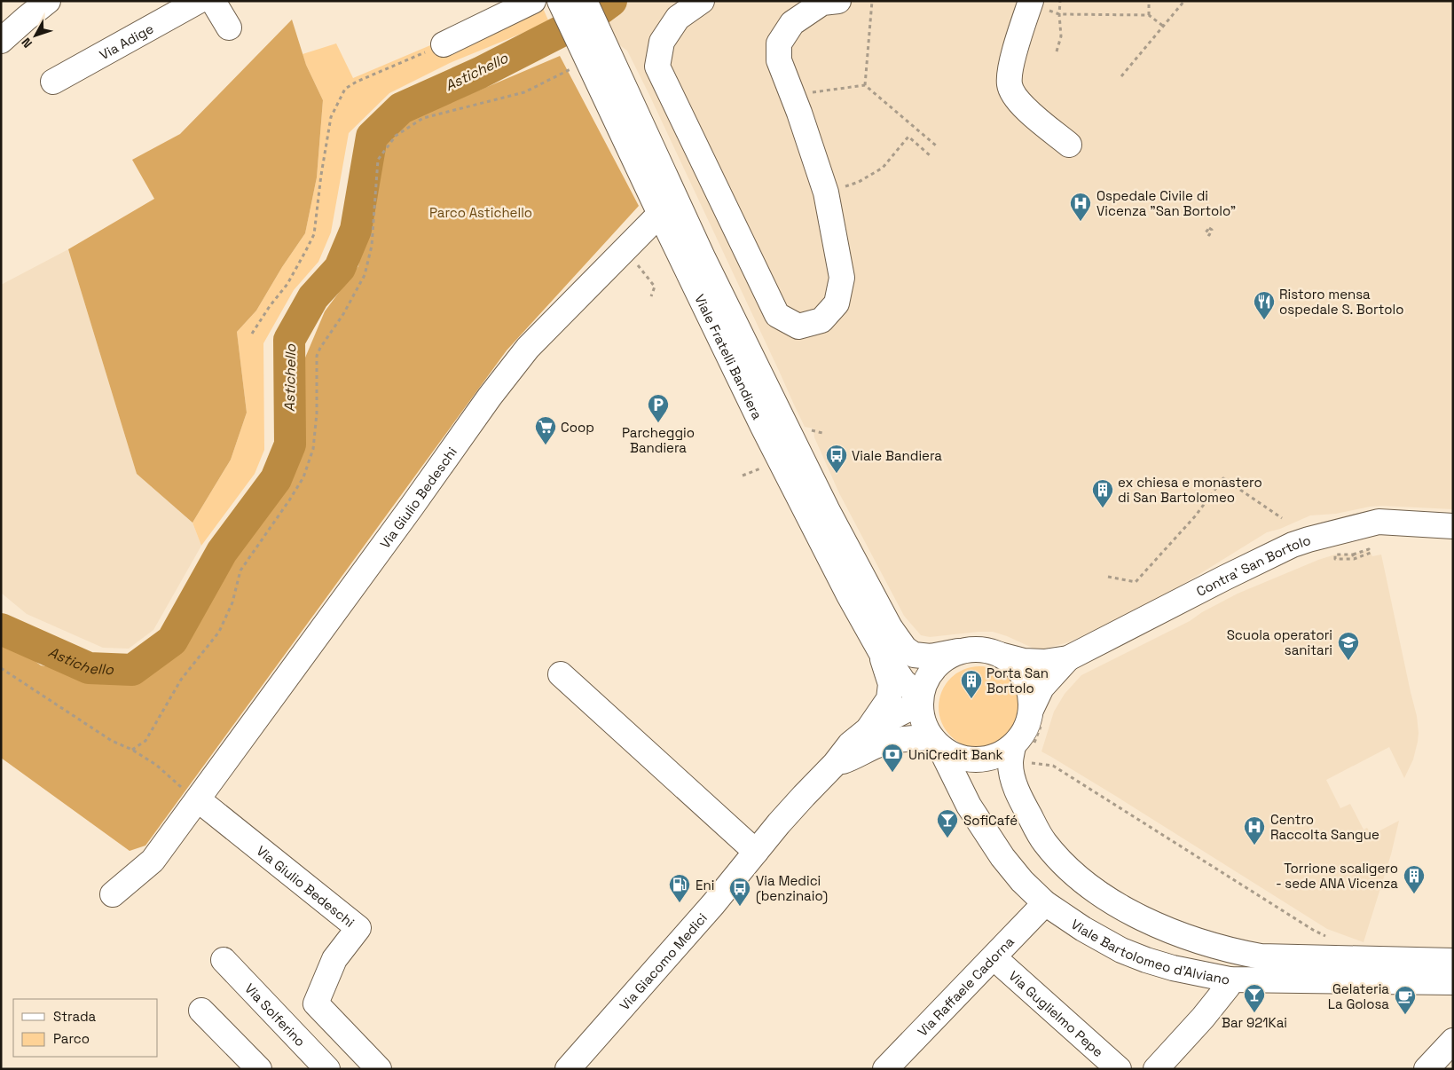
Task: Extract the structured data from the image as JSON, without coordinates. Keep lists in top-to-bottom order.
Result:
{
  "streets": {
    "main road": [
      "Via Adige",
      "Viale Fratelli Bandiera",
      "Via Giulio Bedeschi",
      "Contra' San Bortolo",
      "Viale Bartolomeo d'Alviano",
      "Via Giacomo Medici",
      "Via Raffaele Cadorna",
      "Via Guglielmo Pepe",
      "Via Solferino"
    ]
  },
  "crossings": [
    ["Viale Fratelli Bandiera", "Via Giulio Bedeschi"],
    ["Viale Fratelli Bandiera", "Contra' San Bortolo"],
    ["Viale Fratelli Bandiera", "Viale Bartolomeo d'Alviano"],
    ["Viale Fratelli Bandiera", "Via Giacomo Medici"],
    ["Contra' San Bortolo", "Viale Bartolomeo d'Alviano"],
    ["Contra' San Bortolo", "Via Giacomo Medici"],
    ["Viale Bartolomeo d'Alviano", "Via Giacomo Medici"],
    ["Viale Bartolomeo d'Alviano", "Via Raffaele Cadorna"],
    ["Via Raffaele Cadorna", "Via Guglielmo Pepe"]
  ],
  "water": ["Astichello"],
  "parks": ["Parco Astichello"],
  "places": {
    "hospital": ["Ospedale Civile di Vicenza \"San Bortolo\"", "Centro Raccolta Sangue"],
    "restaurant": ["Ristoro mensa ospedale S. Bortolo"],
    "parking": ["Parcheggio Bandiera"],
    "supermarket": ["Coop"],
    "bus stop": ["Viale Bandiera", "Via Medici (benzinaio)"],
    "building": ["ex chiesa e monastero di San Bartolomeo", "Porta San Bortolo", "Torrione scaligero - sede ANA Vicenza"],
    "school or university": ["Scuola operatori sanitari"],
    "bank": ["UniCredit Bank"],
    "bar": ["SofiCafé", "Bar 921Kai"],
    "fuel station": ["Eni"],
    "cafe": ["Gelateria La Golosa"]
  },
  "legend": ["Strada", "Parco"],
  "north": "bottom left"
}
